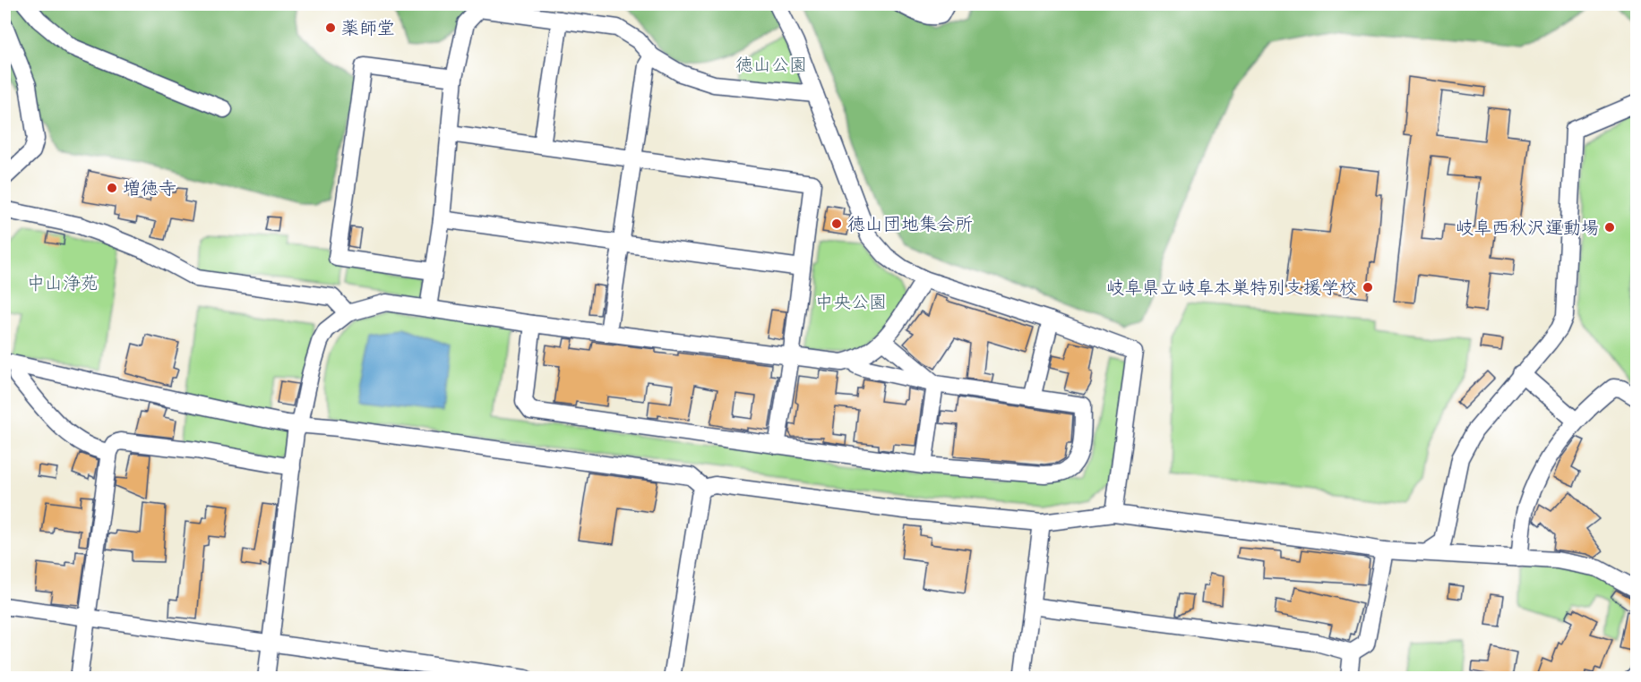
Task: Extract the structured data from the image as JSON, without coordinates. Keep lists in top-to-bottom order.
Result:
{
  "parks": ["徳山公園", "中山浄苑", "中央公園"],
  "places": [
    "薬師堂",
    "増徳寺",
    "徳山団地集会所",
    "岐阜西秋沢運動場",
    "岐阜県立岐阜本巣特別支援学校"
  ]
}
